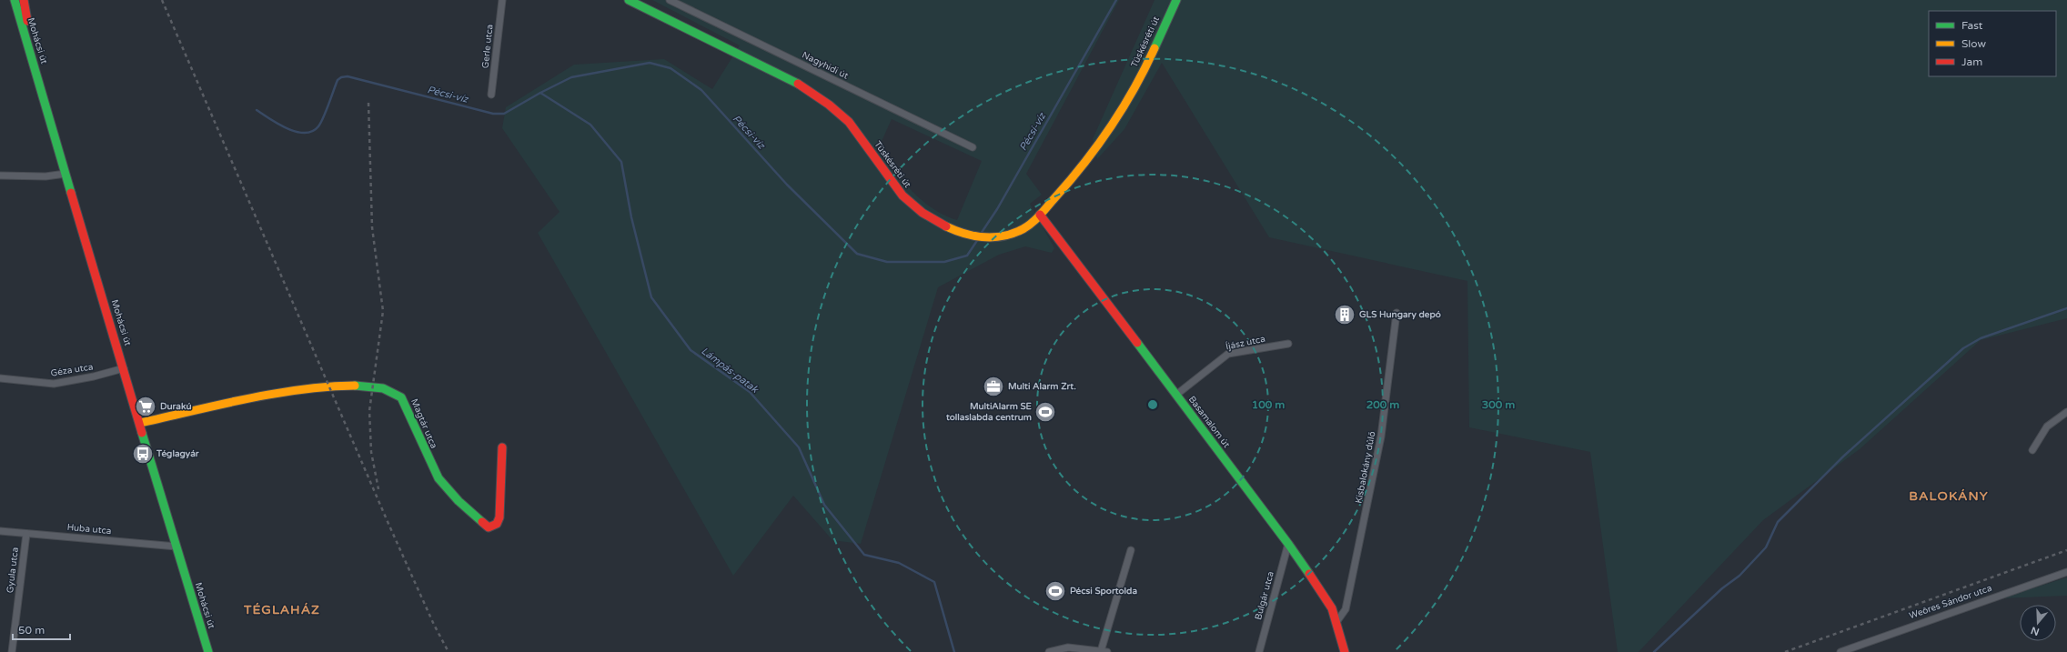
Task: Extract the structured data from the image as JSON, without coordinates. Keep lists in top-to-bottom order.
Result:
{
  "streets": {
    "street": [
      "Mohácsi út",
      "Tüskésréti út",
      "Gerle utca",
      "Nagyhidi út",
      "Íjász utca",
      "Géza utca",
      "Basamalom út",
      "Magtár utca",
      "Kisbalokány dűlő",
      "Huba utca",
      "Gyula utca",
      "Bulgár utca",
      "Weöres Sándor utca"
    ]
  },
  "crossings": [
    ["Mohácsi út", "Géza utca"],
    ["Mohácsi út", "Magtár utca"],
    ["Mohácsi út", "Huba utca"],
    ["Tüskésréti út", "Basamalom út"],
    ["Íjász utca", "Basamalom út"],
    ["Basamalom út", "Kisbalokány dűlő"],
    ["Basamalom út", "Bulgár utca"],
    ["Huba utca", "Gyula utca"]
  ],
  "districts": ["BALOKÁNY", "TÉGLAHÁZ"],
  "water": ["Pécsi-víz", "Lámpás-patak"],
  "places": {
    "building": ["GLS Hungary depó"],
    "office": ["Multi Alarm Zrt."],
    "supermarket": ["Durakú"],
    "sports": ["MultiAlarm SE tollaslabda centrum", "Pécsi Sportolda"],
    "bus stop": ["Téglagyár"]
  },
  "legend": ["Fast", "Slow", "Jam"],
  "scale_bar": "50 m",
  "north": "bottom",
  "rings": ["100 m", "200 m", "300 m"]
}
